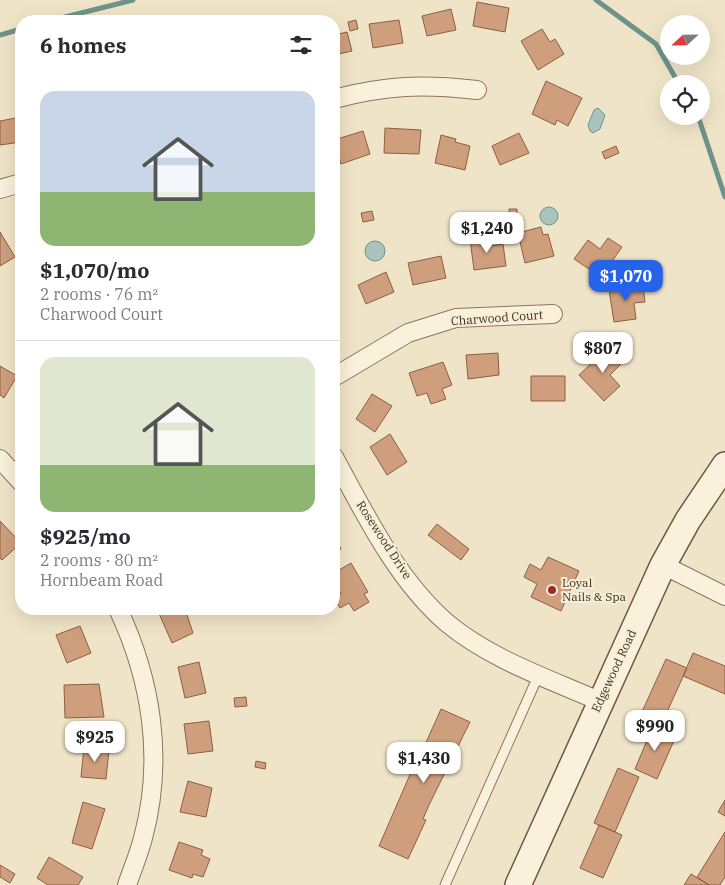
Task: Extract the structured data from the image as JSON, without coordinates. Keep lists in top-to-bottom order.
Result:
{
  "streets": {
    "main road": ["Edgewood Road"],
    "street": ["Charwood Court", "Rosewood Drive"]
  },
  "crossings": [
    ["Rosewood Drive", "Edgewood Road"]
  ],
  "places": ["Loyal Nails & Spa"],
  "north": "left",
  "page": {
    "heading": "6 homes",
    "list": [
      {
        "name": "$1,070/mo",
        "note": "2 rooms · 76 m² · Charwood Court"
      },
      {
        "name": "$925/mo",
        "note": "2 rooms · 80 m² · Hornbeam Road"
      }
    ],
    "price": [
      "$1,240",
      "$1,070",
      "$807",
      "$990",
      "$925",
      "$1,430"
    ]
  }
}
